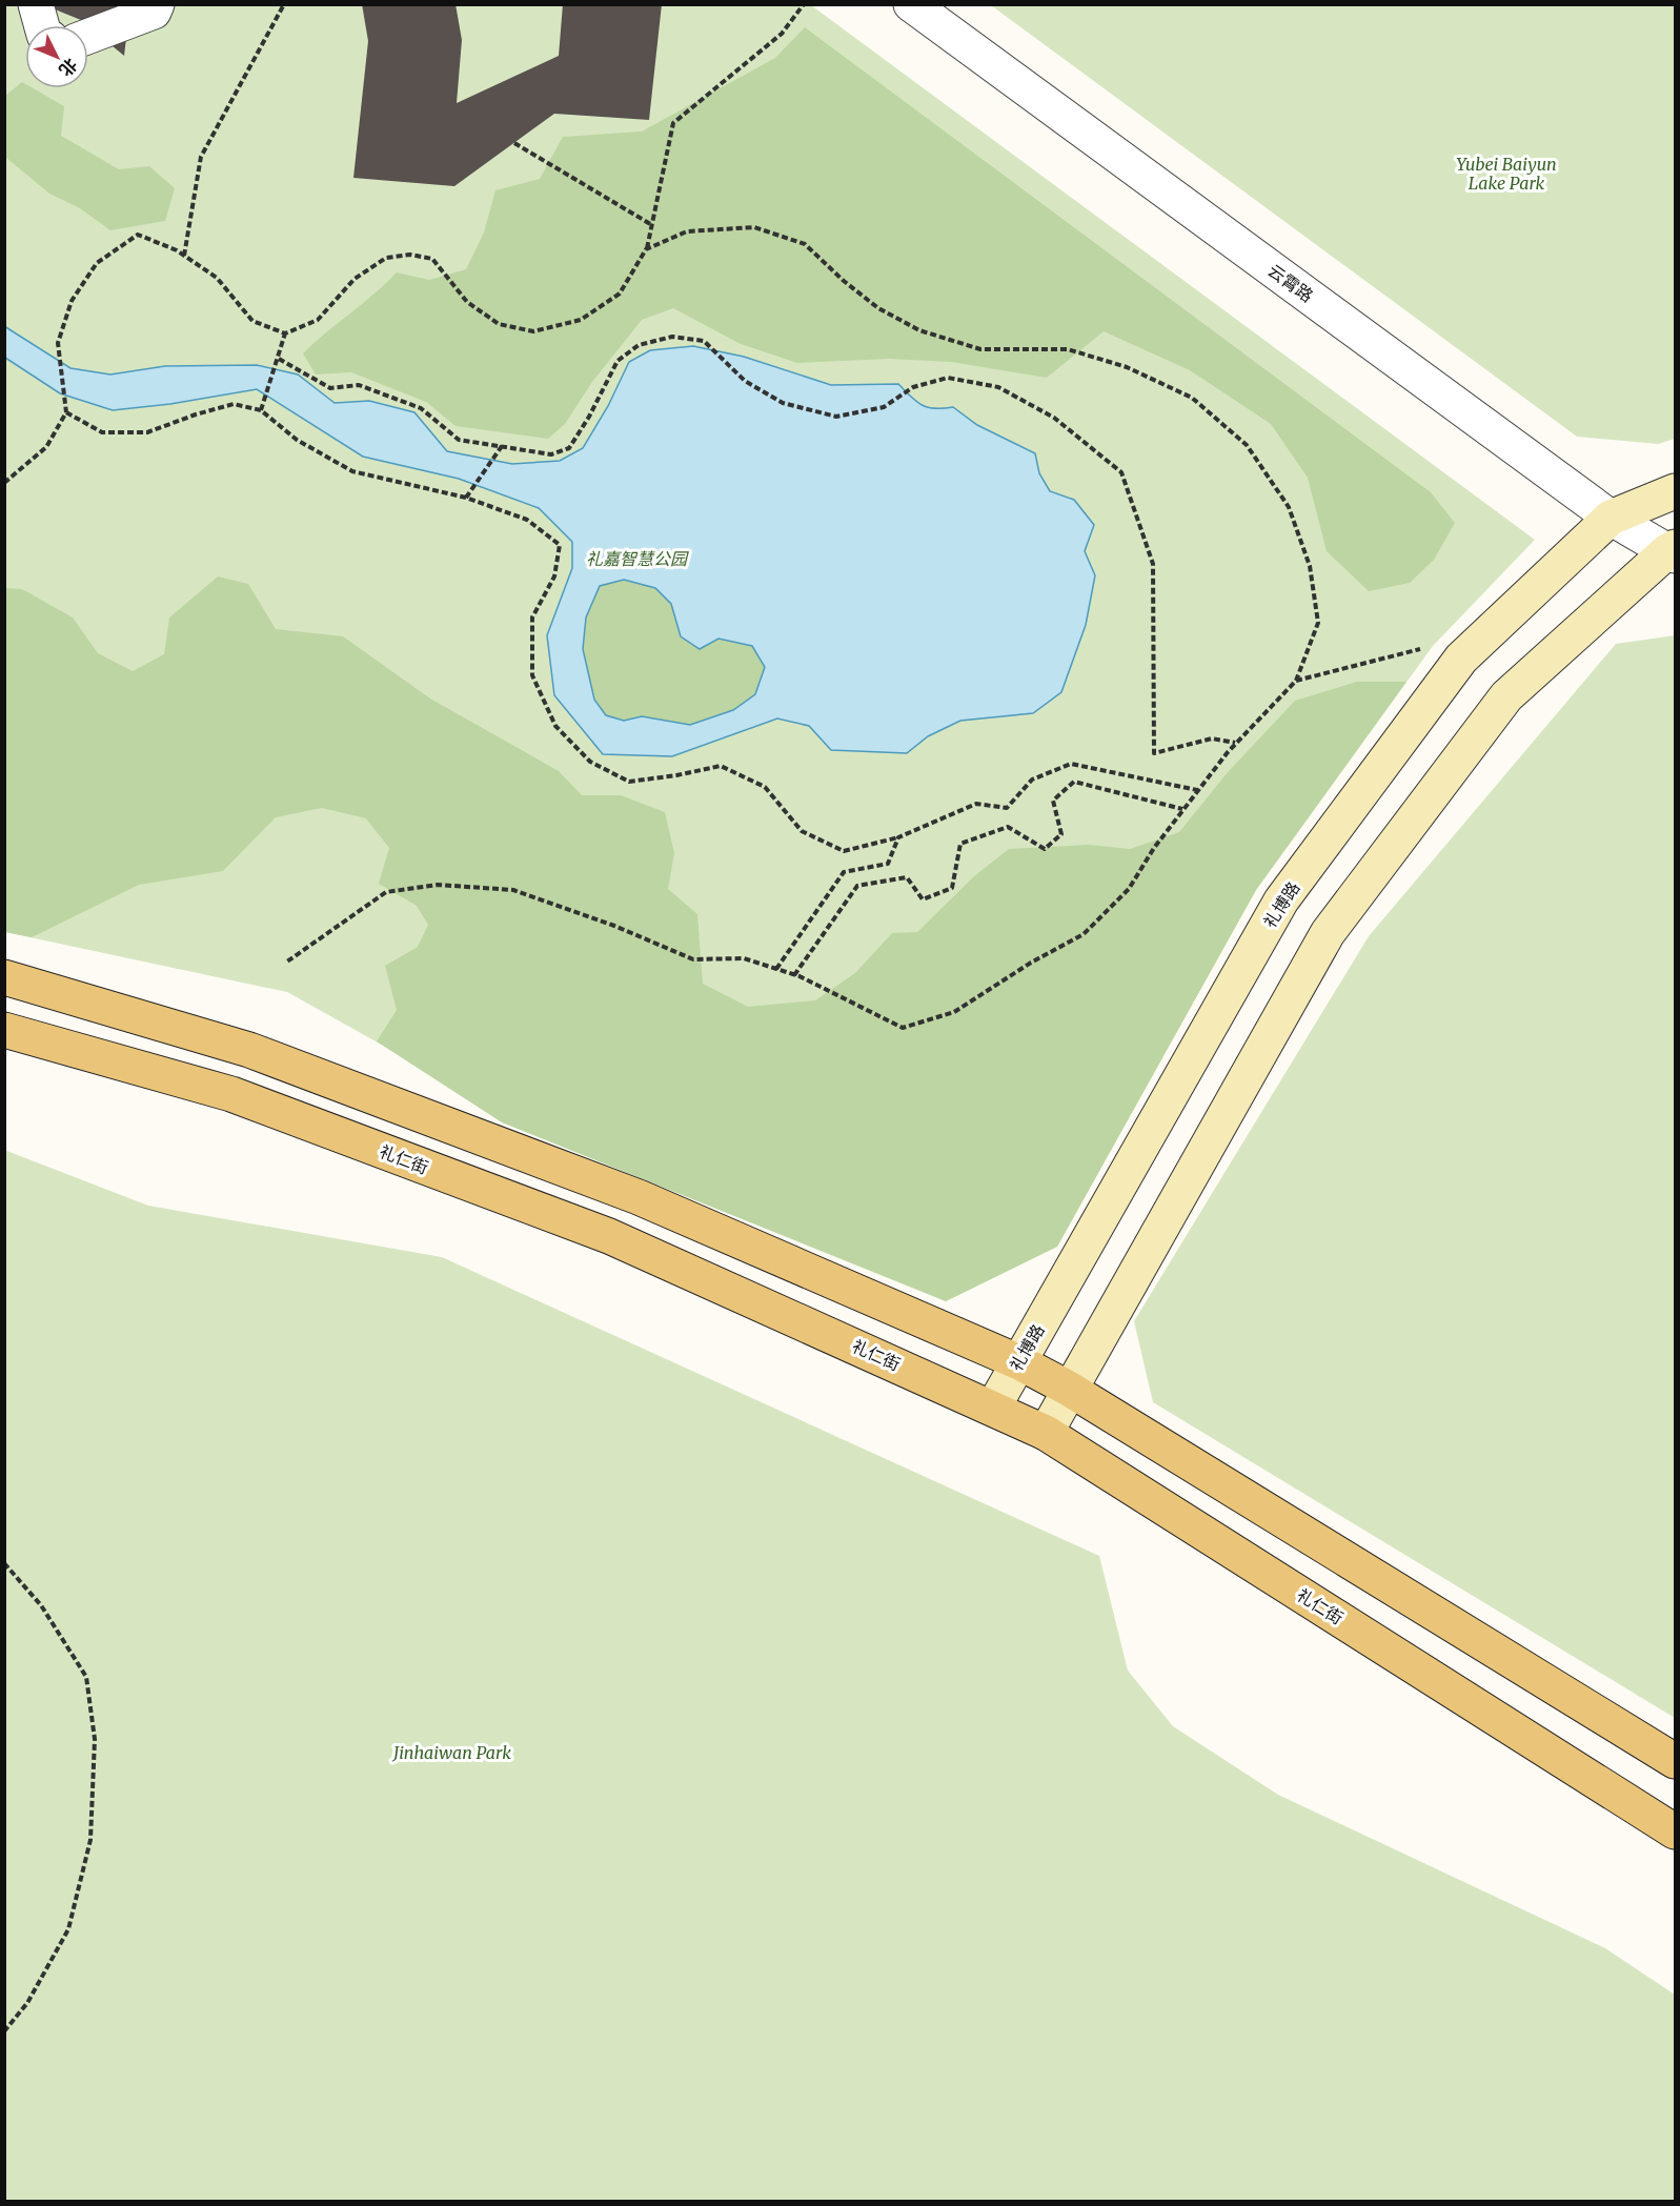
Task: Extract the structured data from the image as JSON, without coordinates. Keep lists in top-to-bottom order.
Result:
{
  "streets": {
    "main road": ["礼博路", "礼仁街"],
    "street": ["云霄路"]
  },
  "crossings": [
    ["云霄路", "礼博路"],
    ["礼博路", "礼仁街"]
  ],
  "parks": ["Yubei Baiyun Lake Park", "礼嘉智慧公园", "Jinhaiwan Park"],
  "north": "bottom right"
}
